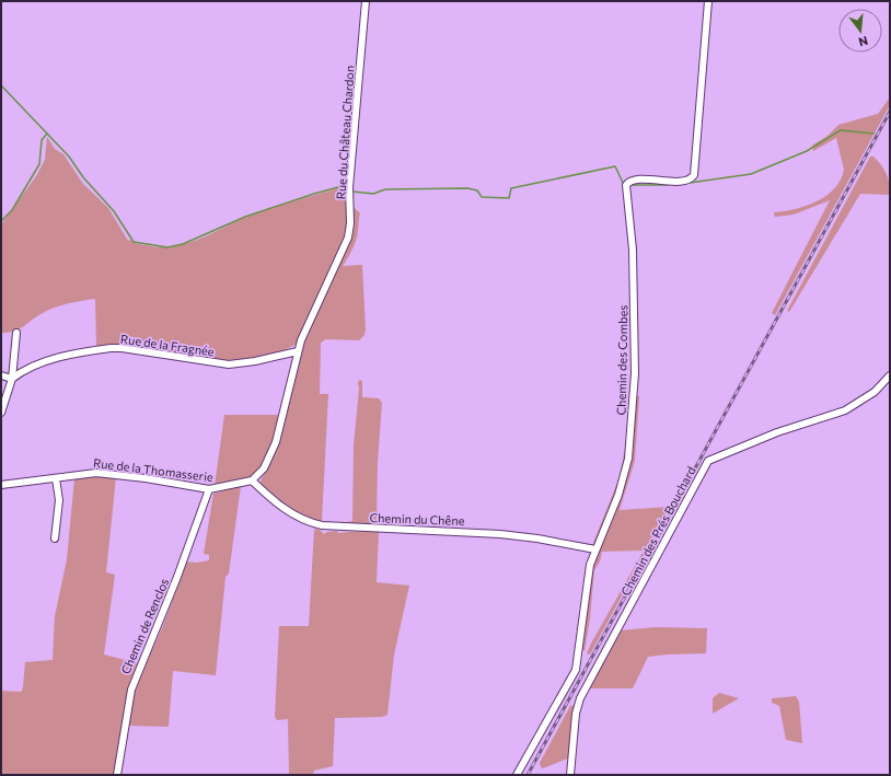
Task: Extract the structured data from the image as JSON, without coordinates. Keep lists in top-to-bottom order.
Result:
{
  "streets": {
    "street": [
      "Rue du Château Chardon",
      "Rue de la Fragnée",
      "Chemin des Combes",
      "Rue de la Thomasserie",
      "Chemin du Chêne",
      "Chemin des Prés Bouchard",
      "Chemin de Renclos"
    ]
  },
  "crossings": [
    ["Rue du Château Chardon", "Rue de la Fragnée"],
    ["Rue du Château Chardon", "Rue de la Thomasserie"],
    ["Rue du Château Chardon", "Chemin du Chêne"],
    ["Chemin des Combes", "Chemin du Chêne"],
    ["Rue de la Thomasserie", "Chemin du Chêne"],
    ["Rue de la Thomasserie", "Chemin de Renclos"]
  ],
  "north": "bottom"
}
